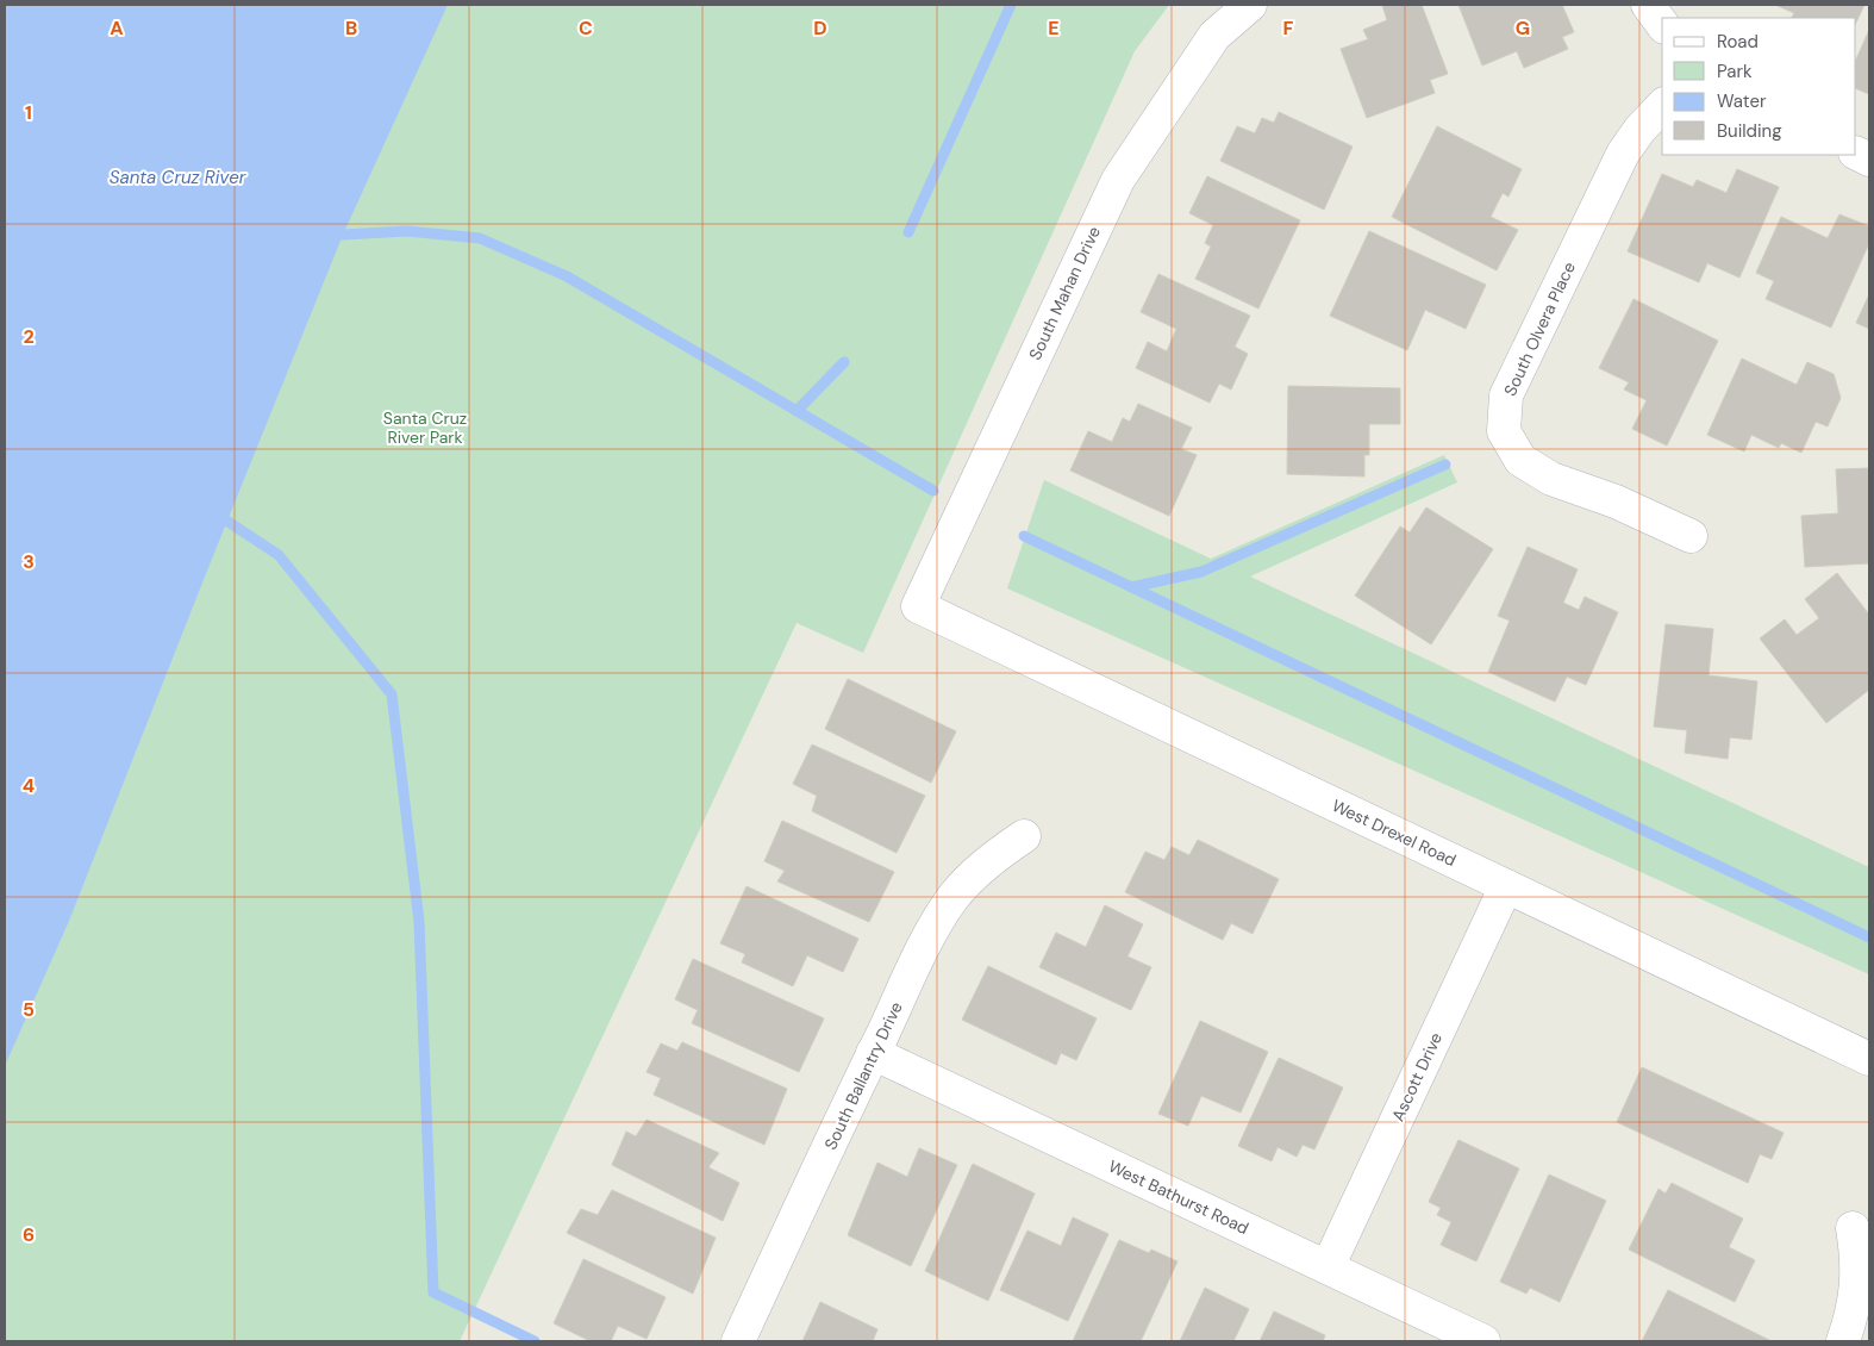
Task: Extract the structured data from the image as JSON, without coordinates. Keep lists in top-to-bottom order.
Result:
{
  "streets": {
    "street": [
      "South Mahan Drive",
      "South Olvera Place",
      "West Drexel Road",
      "South Ballantry Drive",
      "Ascott Drive",
      "West Bathurst Road"
    ]
  },
  "crossings": [
    ["South Mahan Drive", "West Drexel Road"],
    ["West Drexel Road", "Ascott Drive"],
    ["South Ballantry Drive", "West Bathurst Road"],
    ["Ascott Drive", "West Bathurst Road"]
  ],
  "water": ["Santa Cruz River"],
  "parks": ["Santa Cruz River Park"],
  "legend": [
    "Road",
    "Park",
    "Water",
    "Building"
  ],
  "grid": {
    "columns": [
      "A",
      "B",
      "C",
      "D",
      "E",
      "F",
      "G"
    ],
    "rows": [
      "1",
      "2",
      "3",
      "4",
      "5",
      "6"
    ]
  }
}
